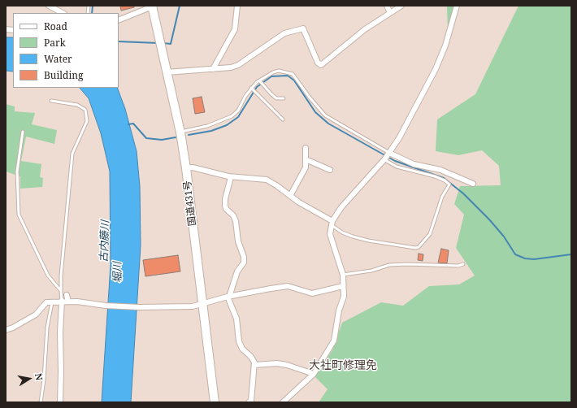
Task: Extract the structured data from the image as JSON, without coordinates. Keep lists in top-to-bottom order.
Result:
{
  "streets": {
    "highway": ["国道431号"]
  },
  "districts": ["大社町修理免"],
  "water": ["古内藤川", "堀川"],
  "legend": [
    "Road",
    "Park",
    "Water",
    "Building"
  ],
  "north": "right"
}
